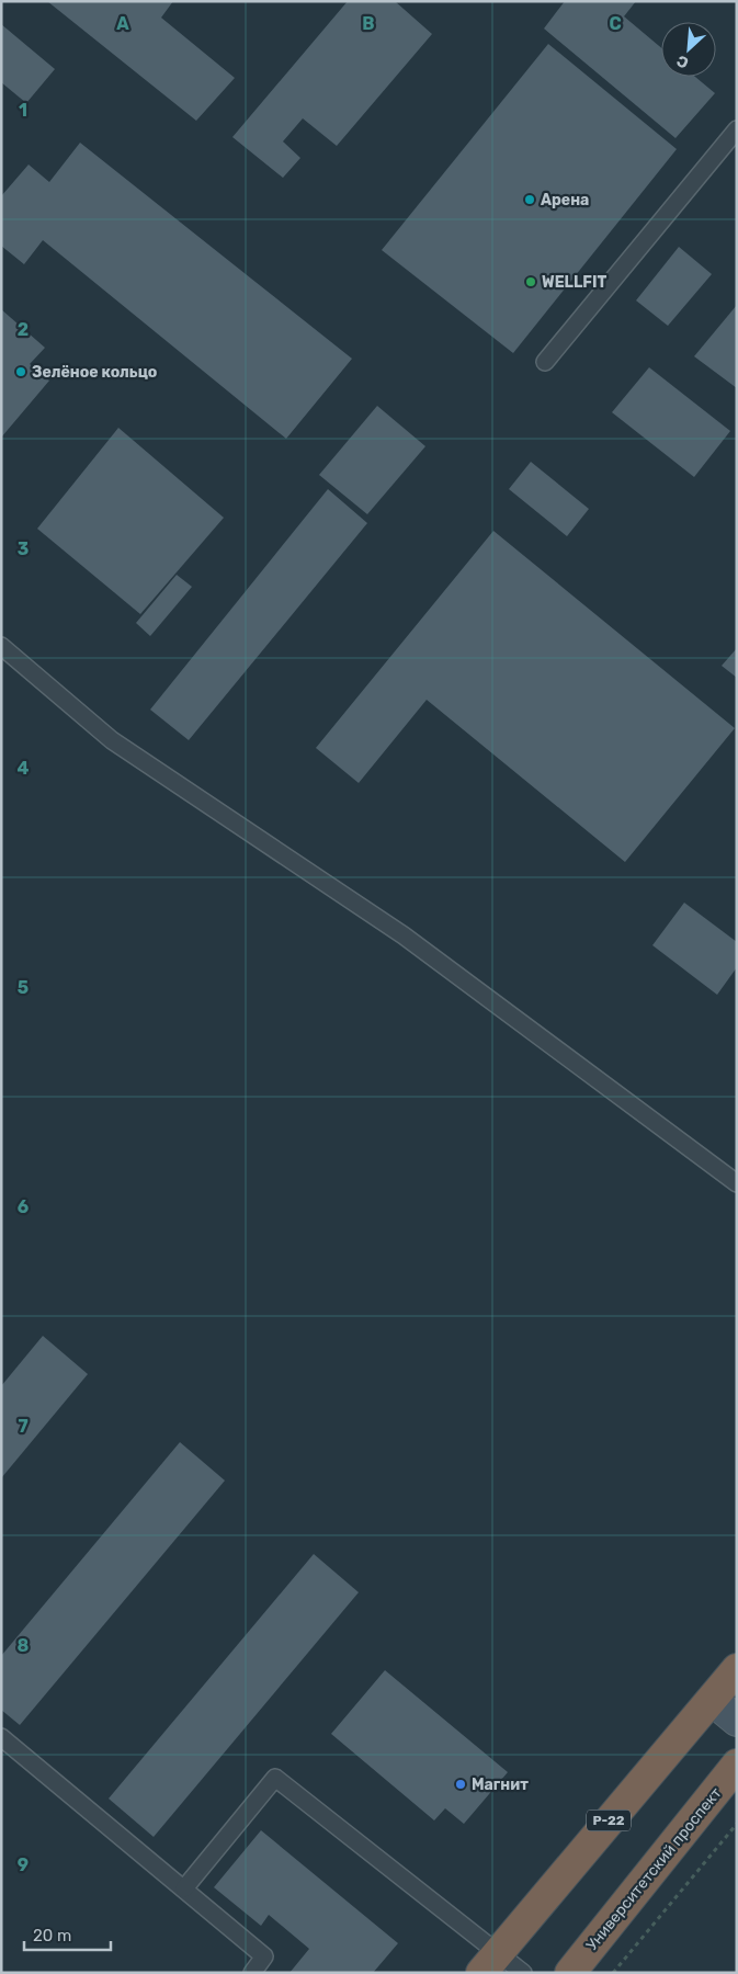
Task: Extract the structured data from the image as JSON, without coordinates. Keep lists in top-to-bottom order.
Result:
{
  "streets": {
    "highway": ["Р-22", "Университетский проспект"]
  },
  "places": [
    "Арена",
    "WELLFIT",
    "Зелёное кольцо",
    "Магнит"
  ],
  "scale_bar": "20 m",
  "north": "bottom left",
  "grid": {
    "columns": ["A", "B", "C"],
    "rows": [
      "1",
      "2",
      "3",
      "4",
      "5",
      "6",
      "7",
      "8",
      "9"
    ]
  }
}
